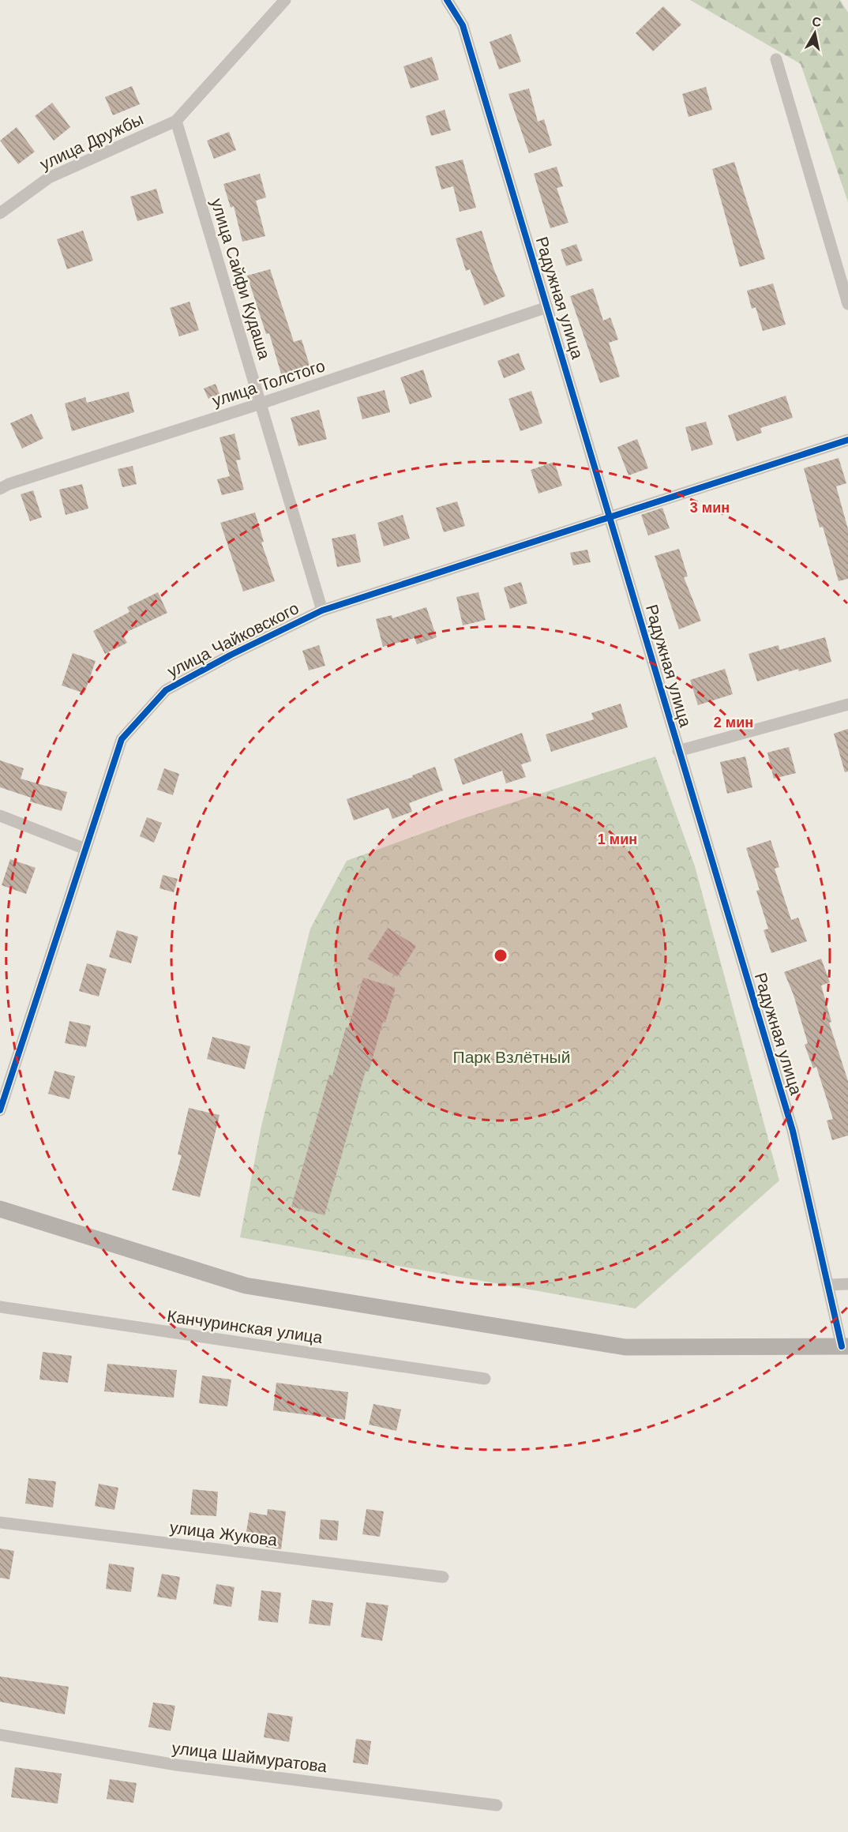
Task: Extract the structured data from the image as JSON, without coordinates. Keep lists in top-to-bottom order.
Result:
{
  "streets": {
    "street": [
      "улица Дружбы",
      "улица Сайфи Кудаша",
      "Радужная улица",
      "улица Толстого",
      "улица Чайковского",
      "Канчуринская улица",
      "улица Жукова",
      "улица Шаймуратова"
    ]
  },
  "crossings": [
    ["улица Дружбы", "улица Сайфи Кудаша"],
    ["улица Сайфи Кудаша", "улица Толстого"],
    ["улица Сайфи Кудаша", "улица Чайковского"],
    ["Радужная улица", "улица Толстого"],
    ["Радужная улица", "улица Чайковского"]
  ],
  "parks": ["Парк Взлётный"],
  "north": "top",
  "rings": ["3 мин", "2 мин", "1 мин"]
}
